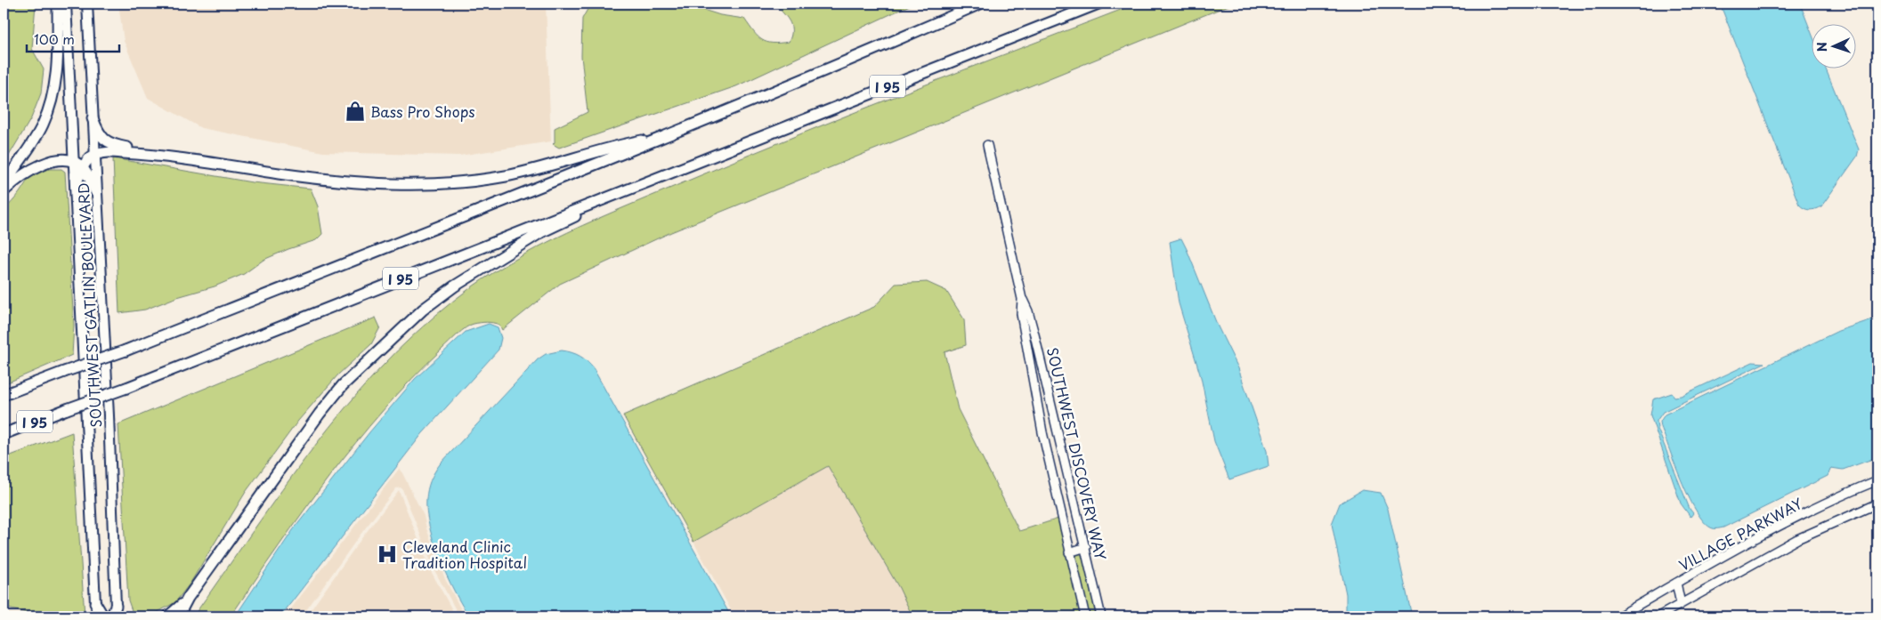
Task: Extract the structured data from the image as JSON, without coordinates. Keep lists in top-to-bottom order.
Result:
{
  "streets": {
    "highway": ["I 95"],
    "main road": ["SOUTHWEST GATLIN BOULEVARD"],
    "street": ["SOUTHWEST DISCOVERY WAY", "VILLAGE PARKWAY"]
  },
  "places": {
    "shop": ["Bass Pro Shops"],
    "hospital": ["Cleveland Clinic Tradition Hospital"]
  },
  "scale_bar": "100 m",
  "north": "left"
}
